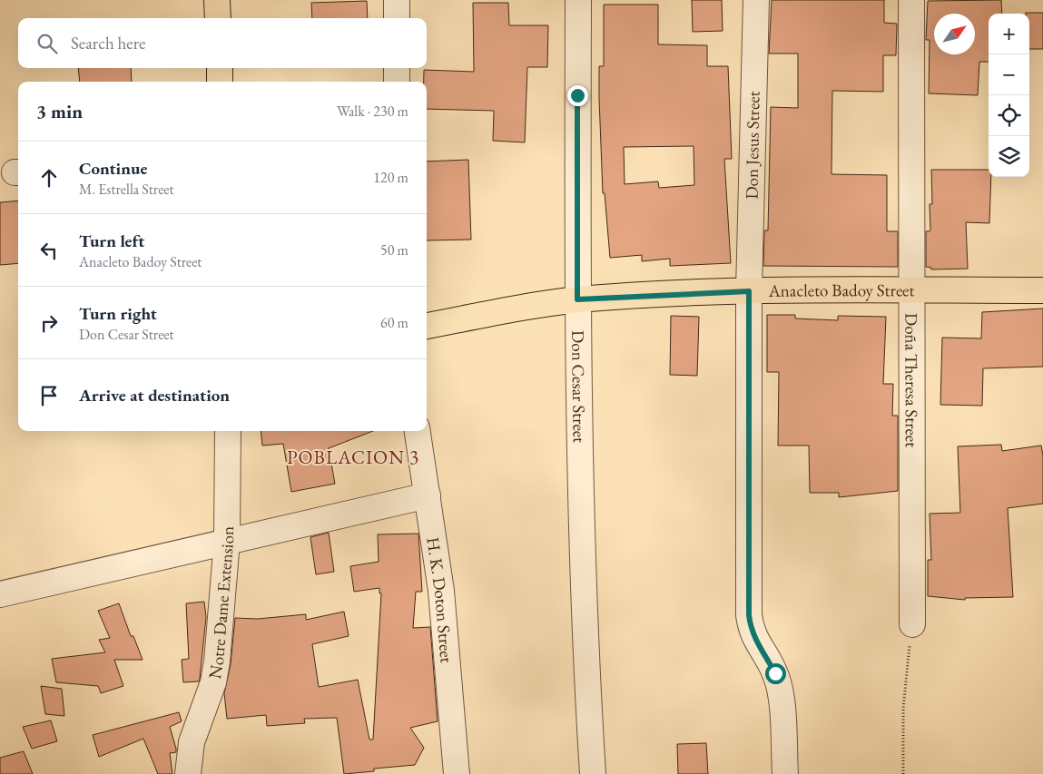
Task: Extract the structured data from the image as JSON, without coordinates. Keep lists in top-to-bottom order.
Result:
{
  "streets": {
    "main road": ["Anacleto Badoy Street"],
    "street": [
      "Don Jesus Street",
      "Doña Theresa Street",
      "Don Cesar Street",
      "H. K. Doton Street",
      "Notre Dame Extension"
    ]
  },
  "crossings": [
    ["Don Jesus Street", "Anacleto Badoy Street"],
    ["Anacleto Badoy Street", "Doña Theresa Street"],
    ["Anacleto Badoy Street", "Don Cesar Street"]
  ],
  "districts": ["POBLACION 3"],
  "north": "top right",
  "page": {
    "map_buttons": ["+", "−"],
    "search": "Search here",
    "heading": ["3 min", "Walk · 230 m"],
    "list": [
      ["Continue", "M. Estrella Street", "120 m"],
      ["Turn left", "Anacleto Badoy Street", "50 m"],
      ["Turn right", "Don Cesar Street", "60 m"],
      "Arrive at destination"
    ]
  }
}
